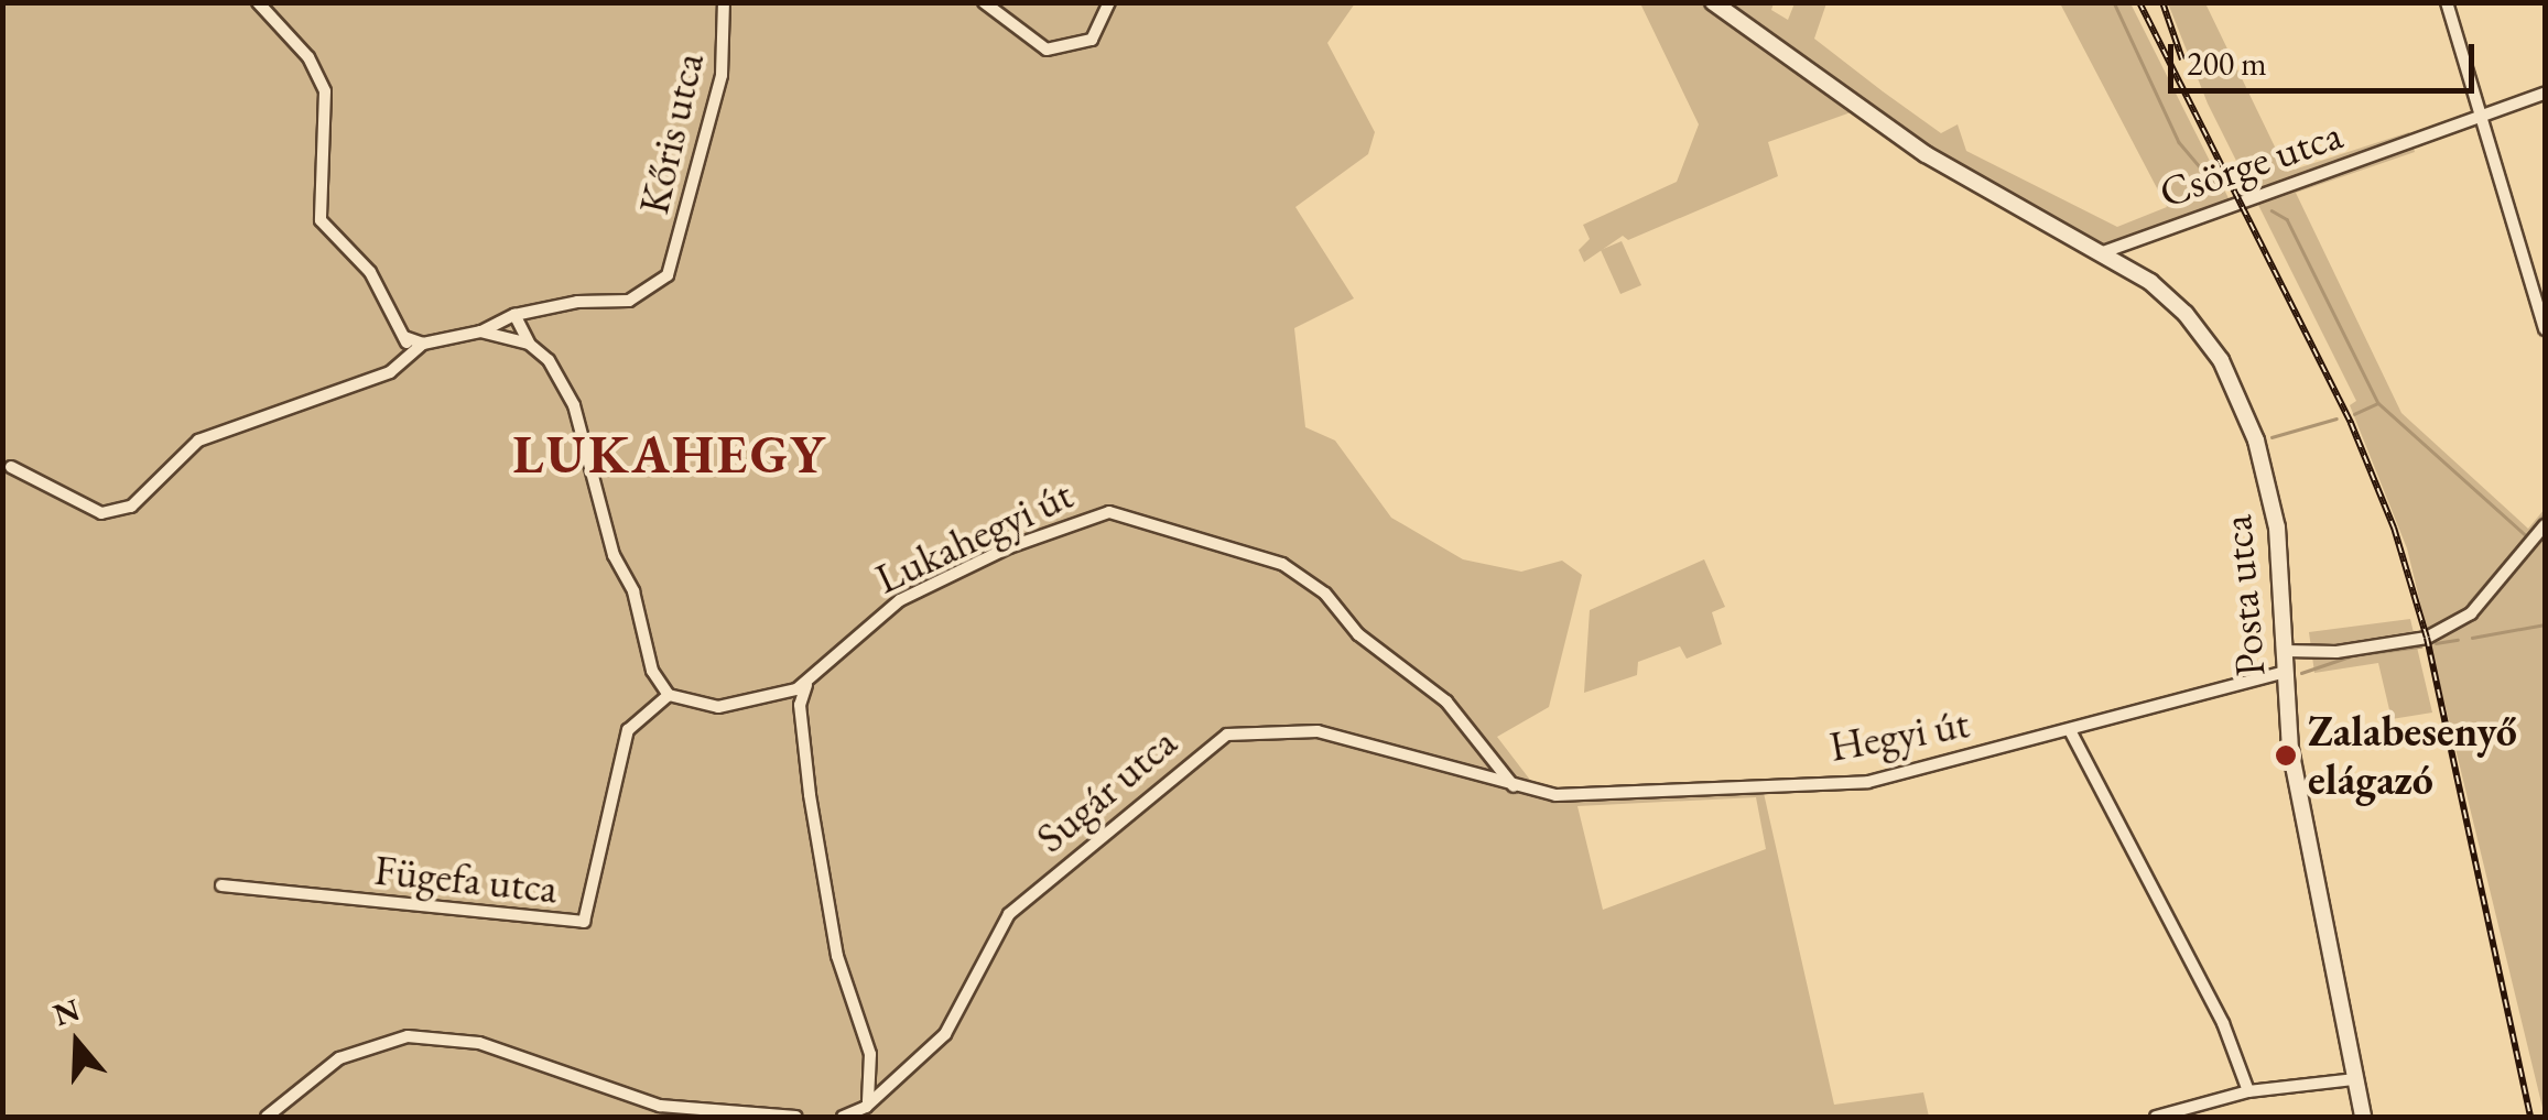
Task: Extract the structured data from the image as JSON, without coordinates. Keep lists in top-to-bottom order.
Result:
{
  "streets": {
    "main road": ["Posta utca"],
    "street": [
      "Kőris utca",
      "Csörge utca",
      "Lukahegyi út",
      "Hegyi út",
      "Sugár utca",
      "Fügefa utca"
    ]
  },
  "crossings": [
    ["Csörge utca", "Posta utca"],
    ["Lukahegyi út", "Hegyi út"],
    ["Lukahegyi út", "Sugár utca"],
    ["Lukahegyi út", "Fügefa utca"],
    ["Posta utca", "Hegyi út"],
    ["Hegyi út", "Sugár utca"]
  ],
  "districts": ["LUKAHEGY"],
  "places": ["Zalabesenyő elágazó"],
  "scale_bar": "200 m",
  "north": "top"
}
